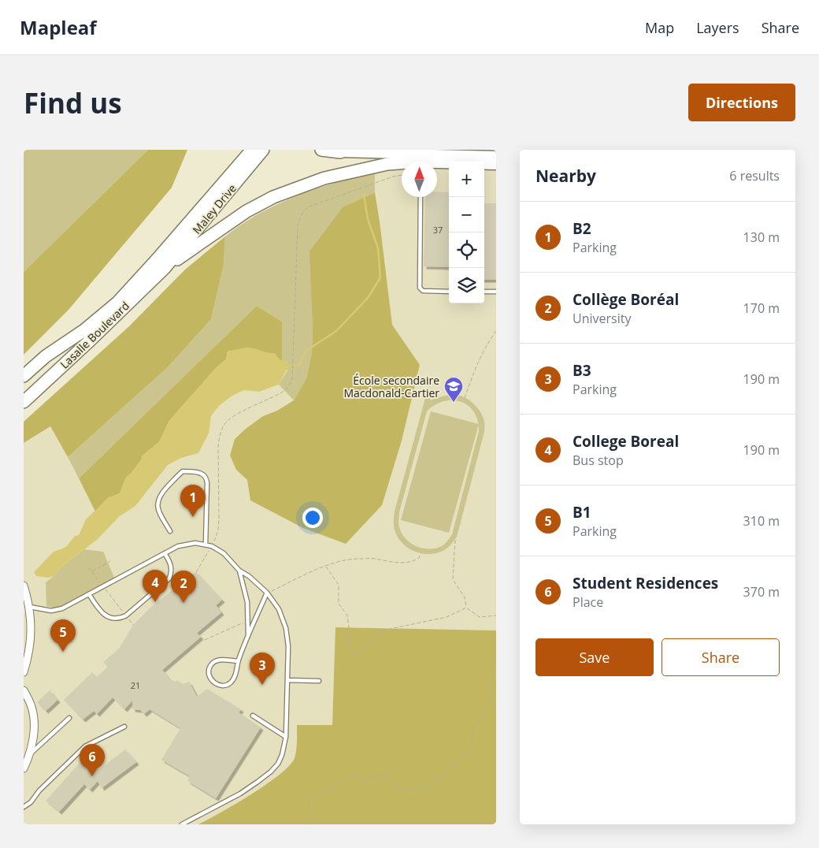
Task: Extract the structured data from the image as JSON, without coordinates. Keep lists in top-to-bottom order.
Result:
{
  "streets": {
    "highway": ["Maley Drive", "Lasalle Boulevard"]
  },
  "crossings": [
    ["Maley Drive", "Lasalle Boulevard"]
  ],
  "places": {
    "school or university": ["École secondaire Macdonald-Cartier"]
  },
  "house_numbers": ["37", "21"],
  "north": "top",
  "page": {
    "header": "Mapleaf",
    "nav": ["Map", "Layers", "Share"],
    "buttons": [
      "Directions",
      ["Save", "Share"]
    ],
    "title": "Find us",
    "heading": ["Nearby", "6 results"],
    "map_buttons": ["+", "−"],
    "list": [
      {
        "mark": "1",
        "name": "B2",
        "note": "Parking",
        "value": "130 m"
      },
      {
        "mark": "2",
        "name": "Collège Boréal",
        "note": "University",
        "value": "170 m"
      },
      {
        "mark": "3",
        "name": "B3",
        "note": "Parking",
        "value": "190 m"
      },
      {
        "mark": "4",
        "name": "College Boreal",
        "note": "Bus stop",
        "value": "190 m"
      },
      {
        "mark": "5",
        "name": "B1",
        "note": "Parking",
        "value": "310 m"
      },
      {
        "mark": "6",
        "name": "Student Residences",
        "note": "Place",
        "value": "370 m"
      }
    ],
    "pins": [
      "1",
      "4",
      "2",
      "5",
      "3",
      "6"
    ]
  }
}
